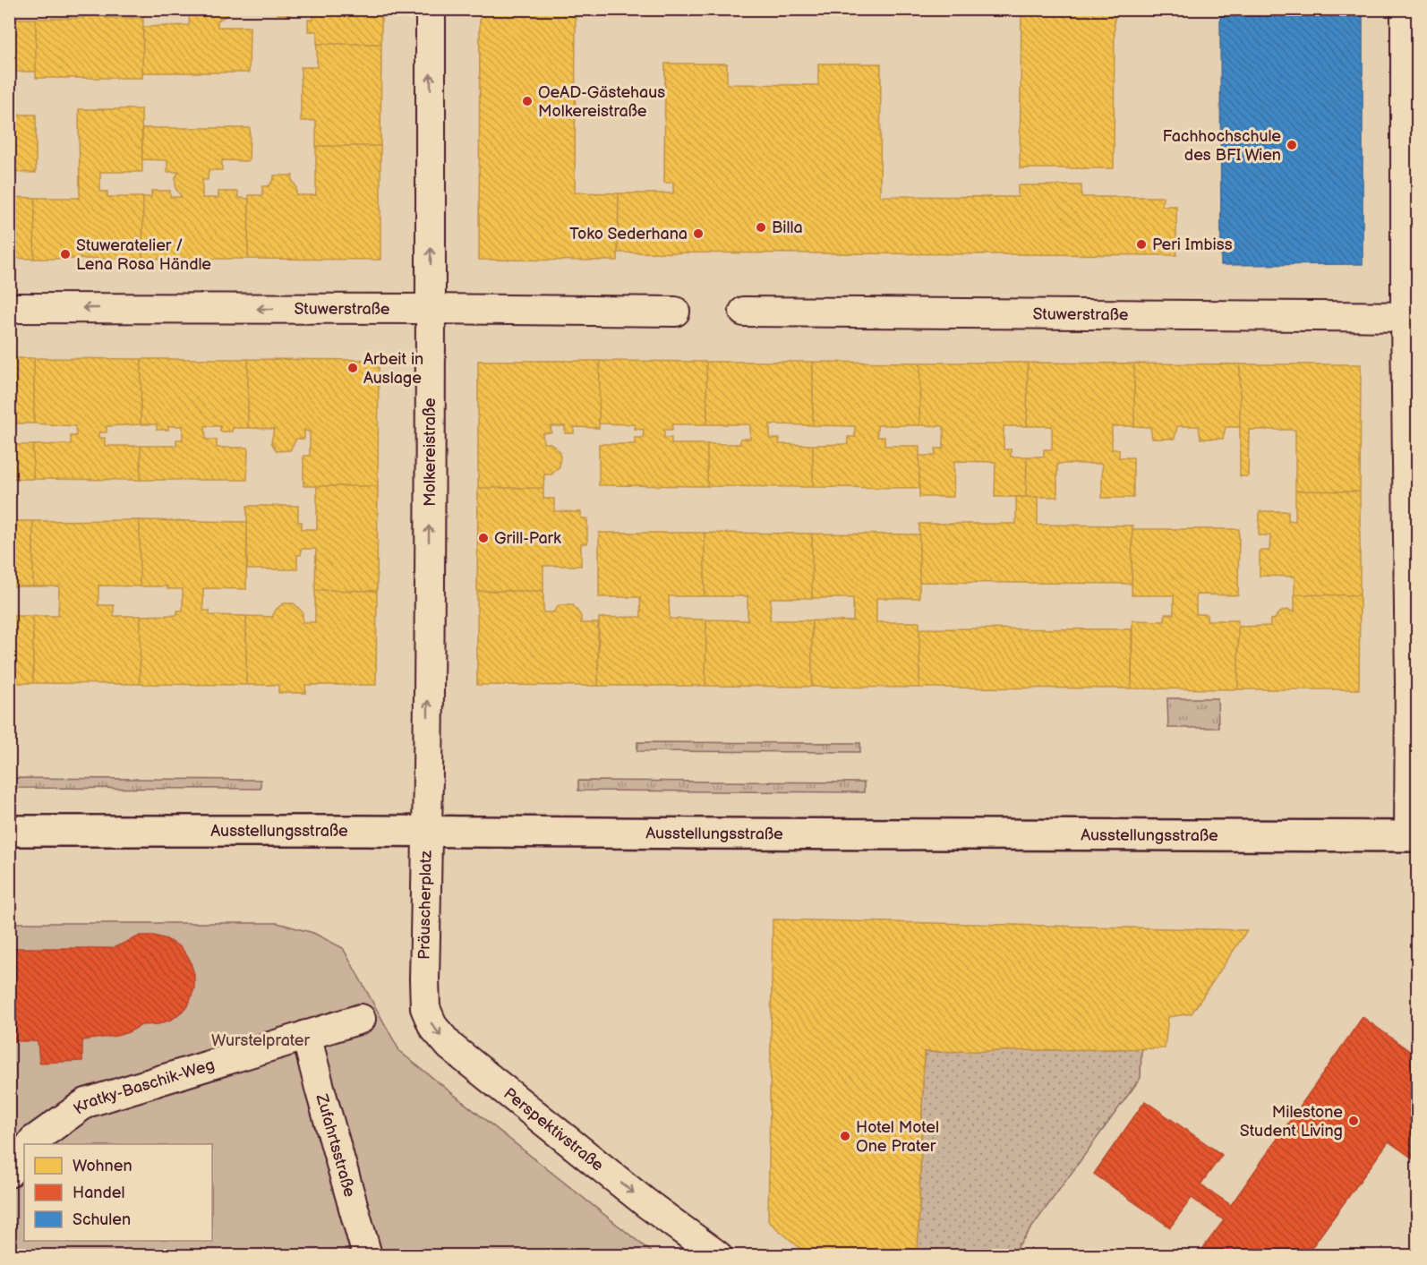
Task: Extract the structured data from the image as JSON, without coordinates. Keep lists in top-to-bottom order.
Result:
{
  "streets": {
    "main road": ["Ausstellungsstraße"],
    "street": [
      "Stuwerstraße",
      "Molkereistraße",
      "Präuscherplatz",
      "Kratky-Baschik-Weg",
      "Perspektivstraße",
      "Zufahrtsstraße"
    ]
  },
  "crossings": [
    ["Stuwerstraße", "Molkereistraße"],
    ["Molkereistraße", "Ausstellungsstraße"],
    ["Molkereistraße", "Präuscherplatz"],
    ["Ausstellungsstraße", "Präuscherplatz"],
    ["Präuscherplatz", "Perspektivstraße"],
    ["Kratky-Baschik-Weg", "Zufahrtsstraße"]
  ],
  "one_way": ["Molkereistraße", "Perspektivstraße"],
  "parks": ["Wurstelprater"],
  "places": [
    "OeAD-Gästehaus Molkereistraße",
    "Fachhochschule des BFI Wien",
    "Billa",
    "Toko Sederhana",
    "Peri Imbiss",
    "Stuweratelier / Lena Rosa Händle",
    "Arbeit in Auslage",
    "Grill-Park",
    "Milestone Student Living",
    "Hotel Motel One Prater"
  ],
  "legend": ["Wohnen", "Handel", "Schulen"]
}
